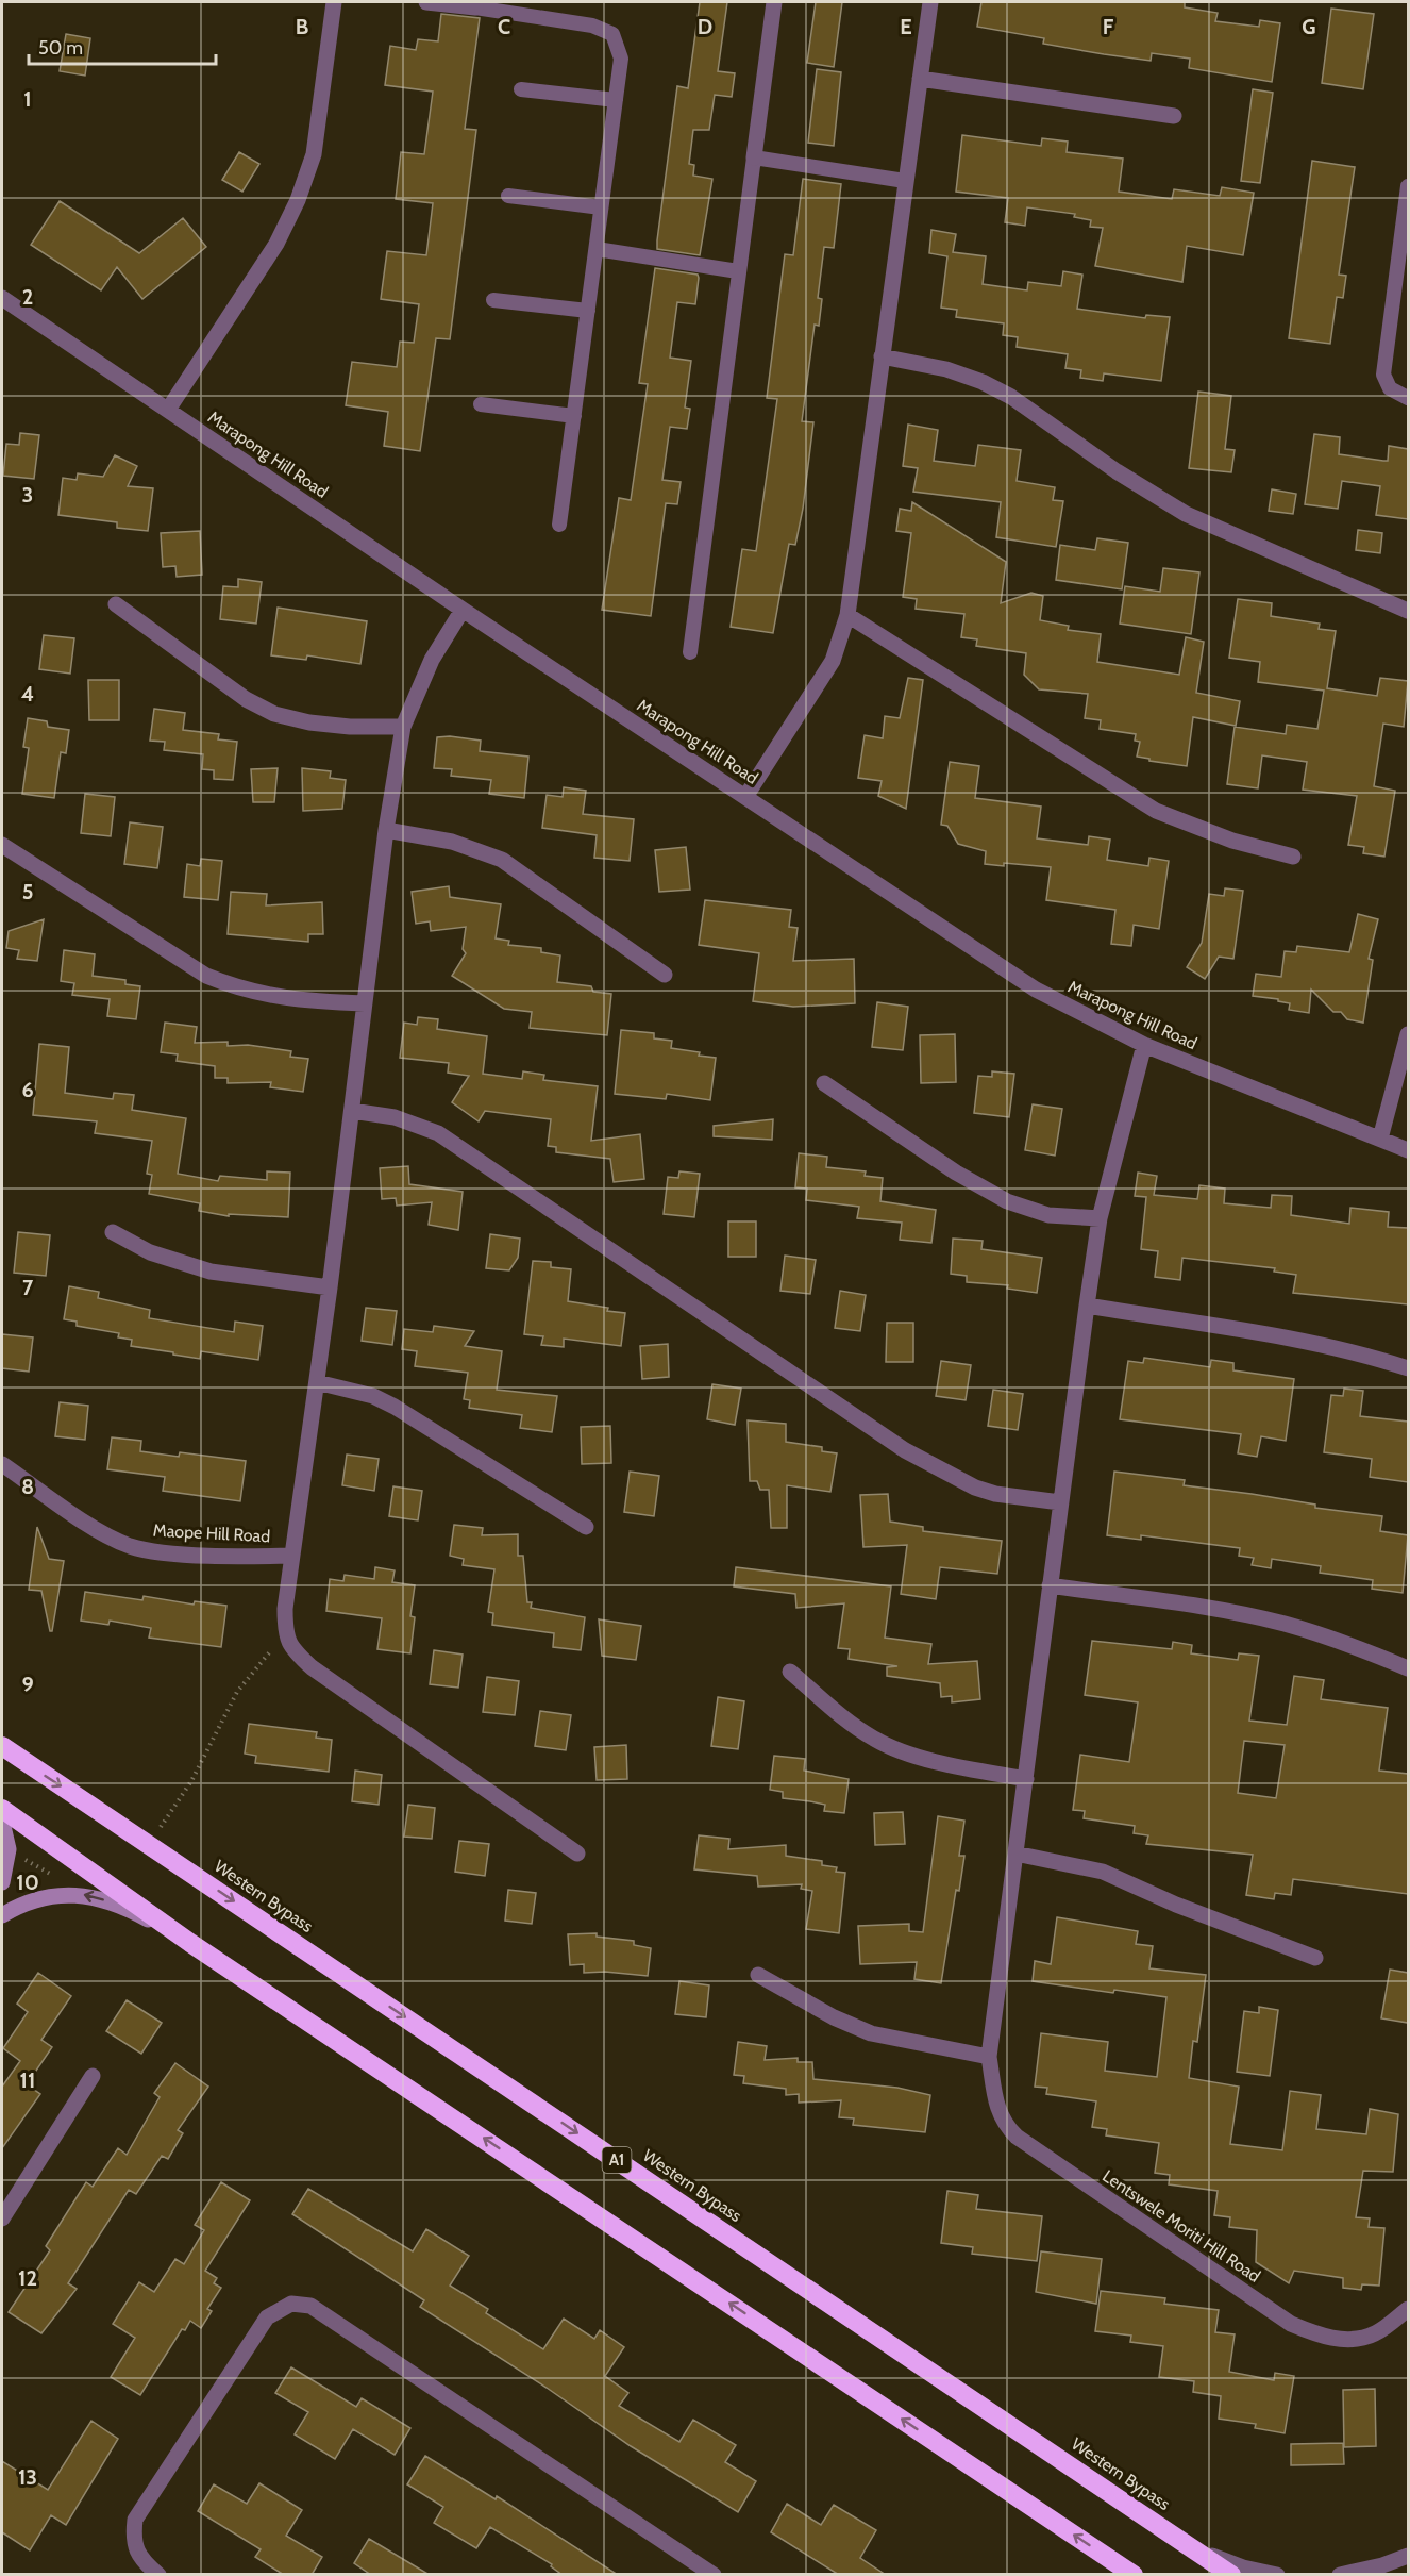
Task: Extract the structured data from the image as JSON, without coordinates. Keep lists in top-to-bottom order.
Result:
{
  "streets": {
    "highway": ["Western Bypass", "A1"],
    "street": ["Marapong Hill Road", "Maope Hill Road", "Lentswele Moriti Hill Road"]
  },
  "crossings": [
    ["Marapong Hill Road", "Lentswele Moriti Hill Road"]
  ],
  "scale_bar": "50 m",
  "grid": {
    "columns": [
      "B",
      "C",
      "D",
      "E",
      "F",
      "G"
    ],
    "rows": [
      "1",
      "2",
      "3",
      "4",
      "5",
      "6",
      "7",
      "8",
      "9",
      "10",
      "11",
      "12",
      "13"
    ]
  }
}
